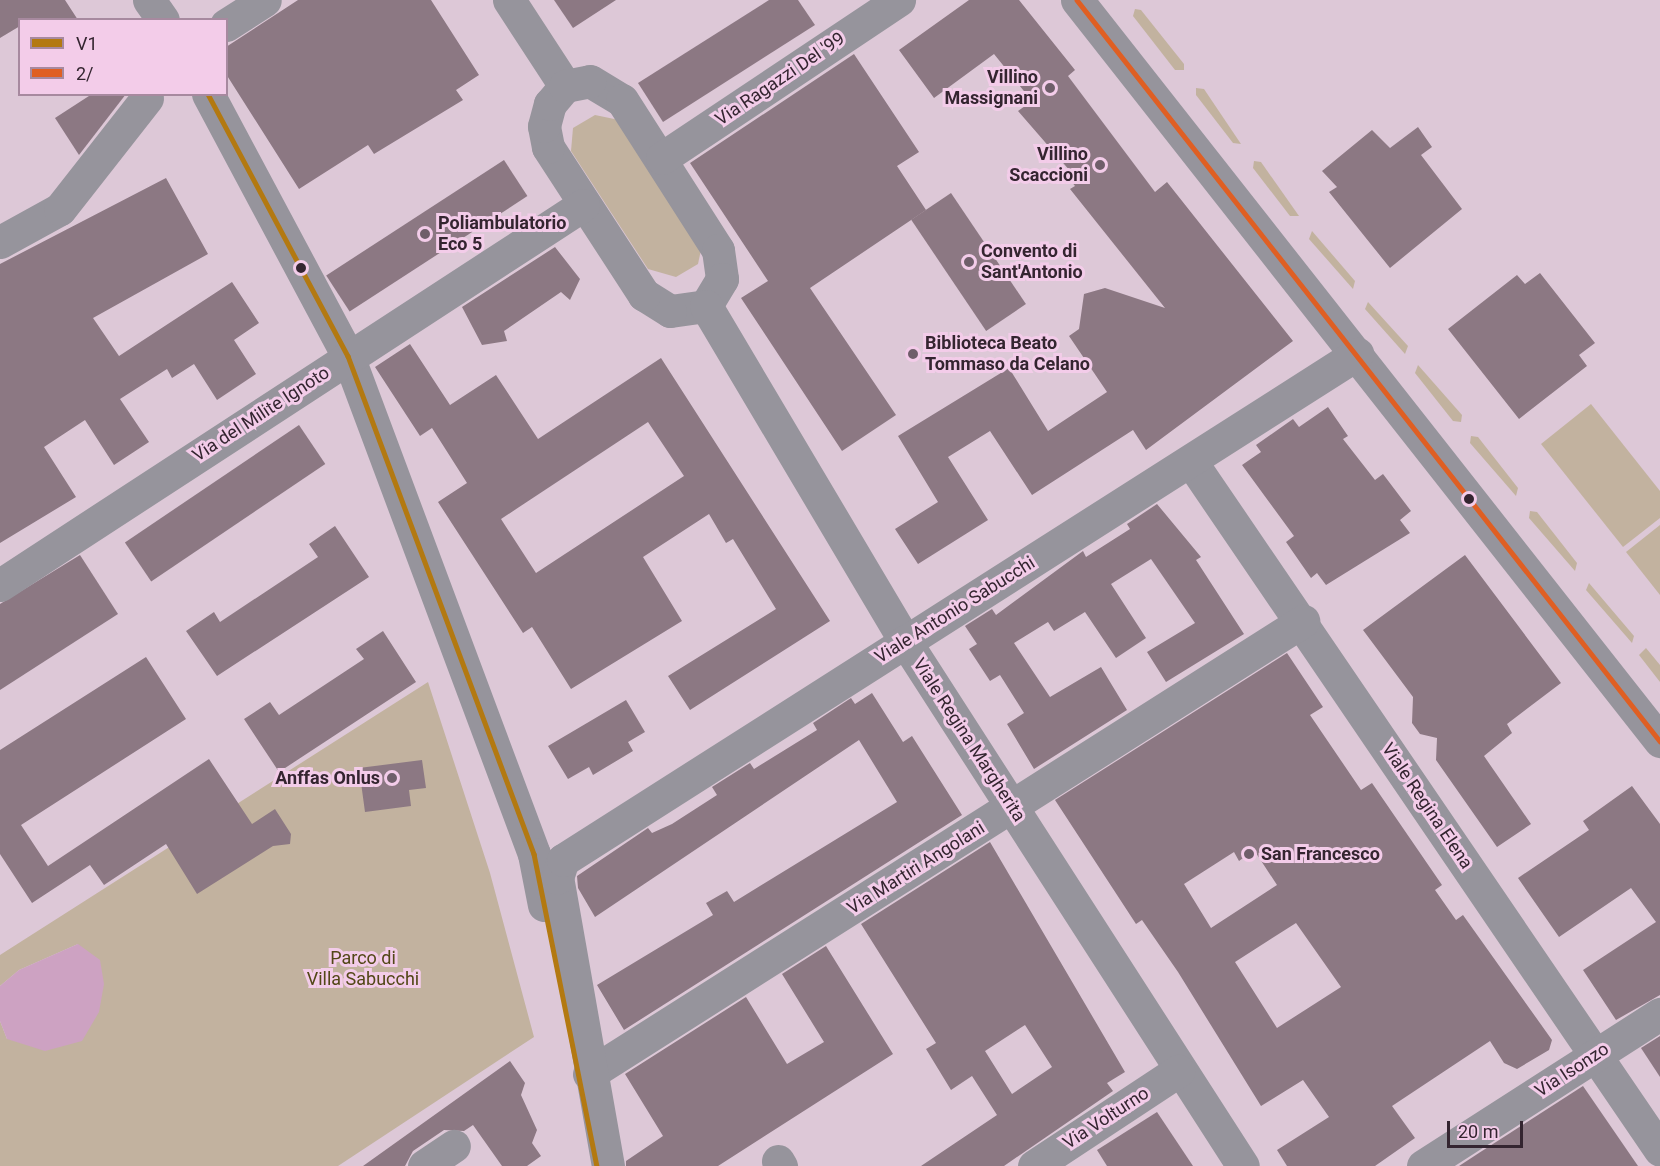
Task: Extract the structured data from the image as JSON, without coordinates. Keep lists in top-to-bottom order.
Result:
{
  "streets": {
    "street": [
      "Via Ragazzi Del '99",
      "Via del Milite Ignoto",
      "Viale Antonio Sabucchi",
      "Viale Regina Margherita",
      "Viale Regina Elena",
      "Via Martiri Angolani",
      "Via Isonzo",
      "Via Volturno"
    ]
  },
  "crossings": [
    ["Viale Antonio Sabucchi", "Viale Regina Margherita"],
    ["Viale Antonio Sabucchi", "Viale Regina Elena"],
    ["Viale Antonio Sabucchi", "Via Martiri Angolani"],
    ["Viale Regina Margherita", "Via Martiri Angolani"],
    ["Viale Regina Margherita", "Via Volturno"],
    ["Viale Regina Elena", "Via Martiri Angolani"],
    ["Viale Regina Elena", "Via Isonzo"]
  ],
  "parks": ["Parco di Villa Sabucchi"],
  "places": [
    "Villino Massignani",
    "Villino Scaccioni",
    "Poliambulatorio Eco 5",
    "Convento di Sant'Antonio",
    "Biblioteca Beato Tommaso da Celano",
    "Anffas Onlus",
    "San Francesco"
  ],
  "lines": ["transit line 2/", "transit line V1"],
  "legend": ["V1", "2/"],
  "scale_bar": "20 m"
}
